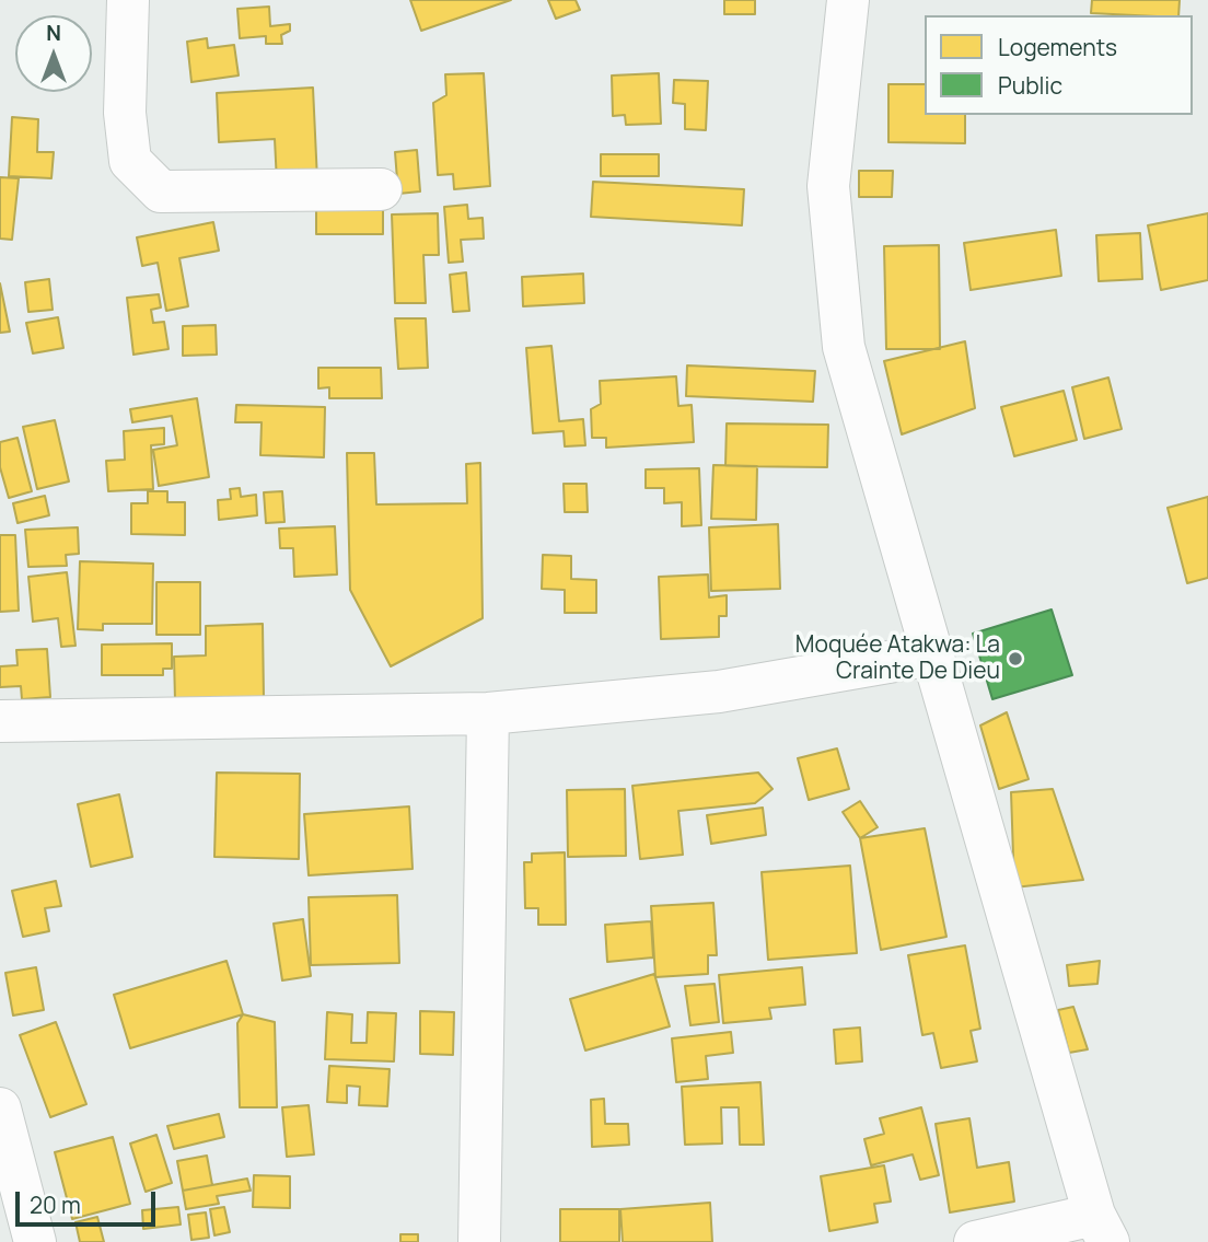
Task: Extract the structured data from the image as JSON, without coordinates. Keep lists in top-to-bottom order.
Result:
{
  "places": ["Moquée Atakwa: La Crainte De Dieu"],
  "legend": ["Logements", "Public"],
  "scale_bar": "20 m",
  "north": "top"
}
